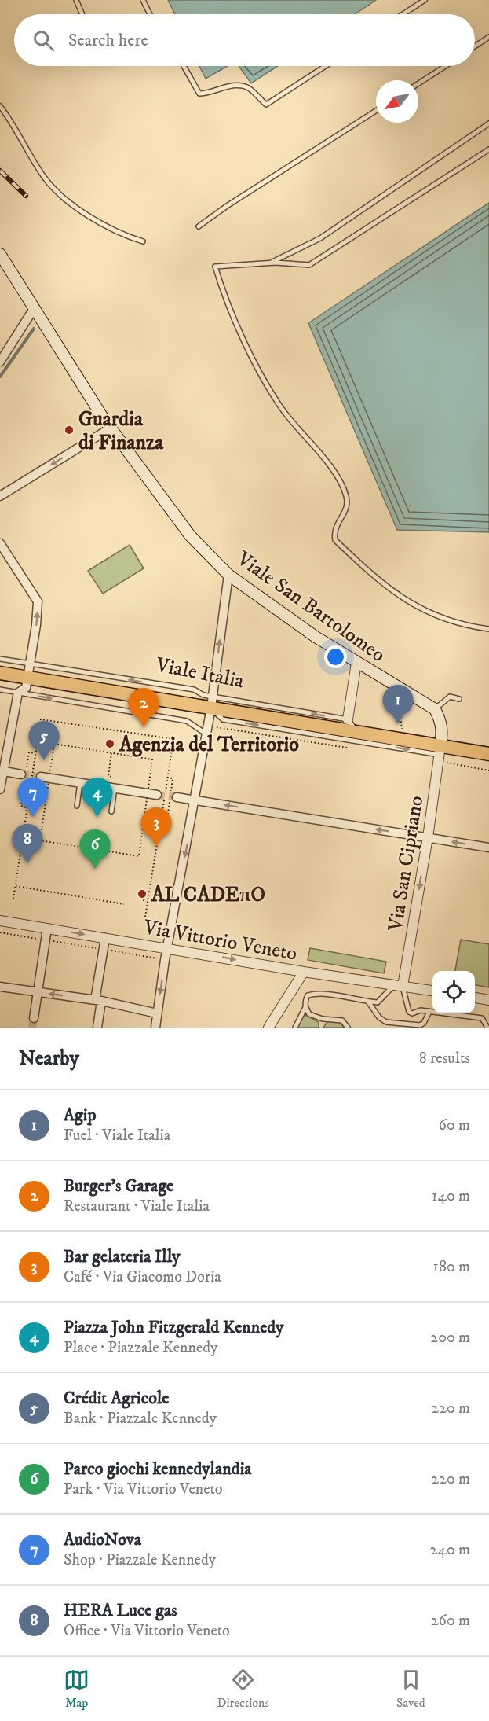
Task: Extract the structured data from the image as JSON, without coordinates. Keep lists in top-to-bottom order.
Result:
{
  "streets": {
    "main road": ["Viale San Bartolomeo", "Viale Italia"],
    "street": ["Via San Cipriano", "Via Vittorio Veneto"]
  },
  "crossings": [
    ["Viale Italia", "Via San Cipriano"],
    ["Via San Cipriano", "Via Vittorio Veneto"]
  ],
  "one_way": ["Via San Cipriano"],
  "places": ["Guardia di Finanza", "Agenzia del Territorio", "AL CADEπO"],
  "north": "bottom left",
  "page": {
    "search": "Search here",
    "pins": [
      "1",
      "2",
      "5",
      "4",
      "7",
      "3",
      "8",
      "6"
    ],
    "heading": ["Nearby", "8 results"],
    "list": [
      {
        "mark": "1",
        "name": "Agip",
        "note": "Fuel · Viale Italia",
        "value": "60 m"
      },
      {
        "mark": "2",
        "name": "Burger's Garage",
        "note": "Restaurant · Viale Italia",
        "value": "140 m"
      },
      {
        "mark": "3",
        "name": "Bar gelateria Illy",
        "note": "Café · Via Giacomo Doria",
        "value": "180 m"
      },
      {
        "mark": "4",
        "name": "Piazza John Fitzgerald Kennedy",
        "note": "Place · Piazzale Kennedy",
        "value": "200 m"
      },
      {
        "mark": "5",
        "name": "Crédit Agricole",
        "note": "Bank · Piazzale Kennedy",
        "value": "220 m"
      },
      {
        "mark": "6",
        "name": "Parco giochi kennedylandia",
        "note": "Park · Via Vittorio Veneto",
        "value": "220 m"
      },
      {
        "mark": "7",
        "name": "AudioNova",
        "note": "Shop · Piazzale Kennedy",
        "value": "240 m"
      },
      {
        "mark": "8",
        "name": "HERA Luce gas",
        "note": "Office · Via Vittorio Veneto",
        "value": "260 m"
      }
    ],
    "nav": ["Map", "Directions", "Saved"]
  }
}
